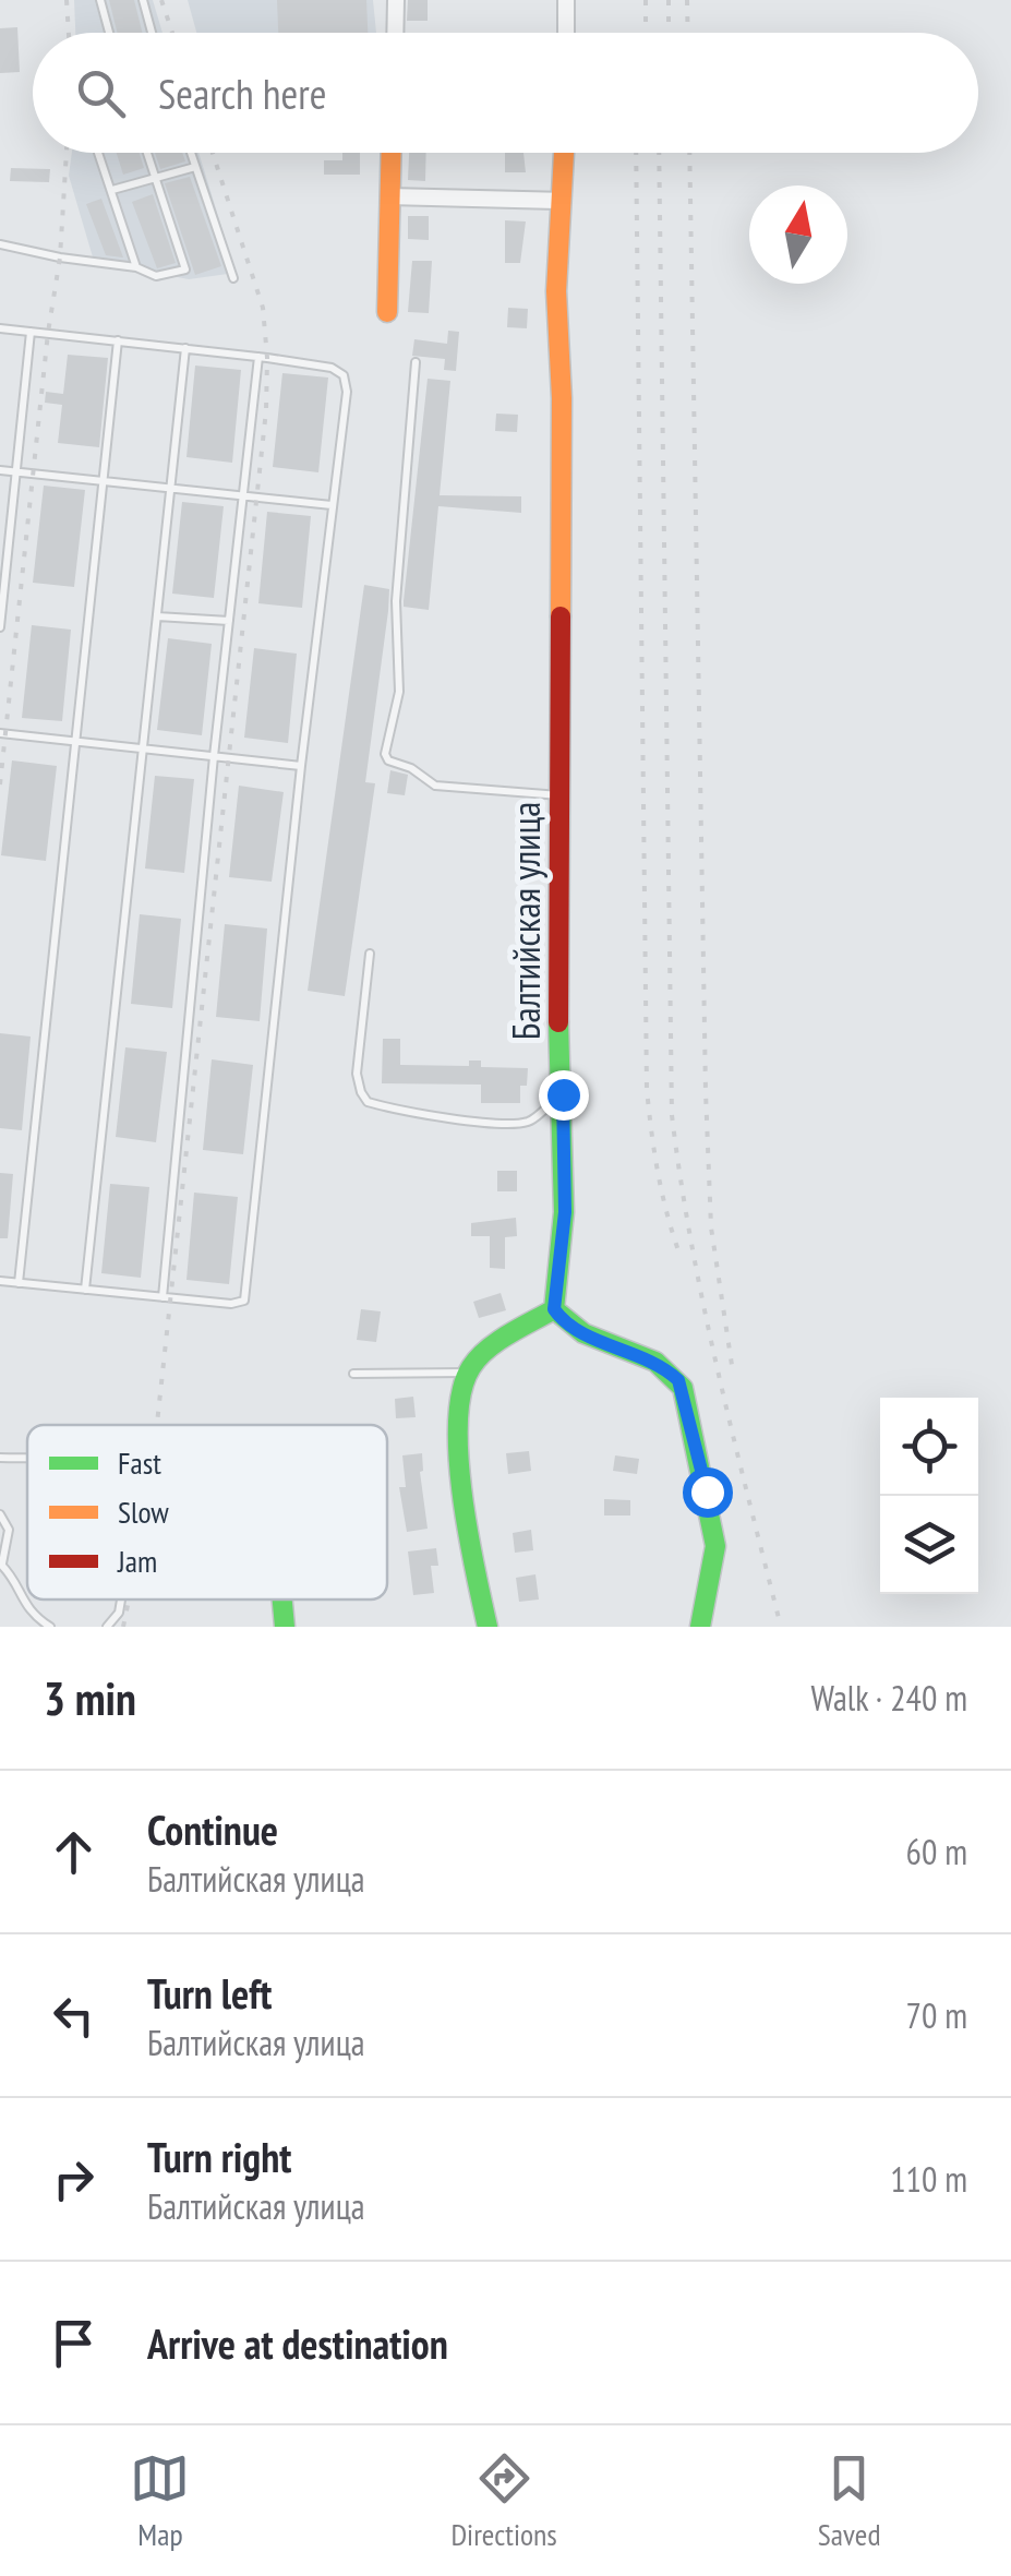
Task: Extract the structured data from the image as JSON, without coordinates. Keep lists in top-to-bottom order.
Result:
{
  "streets": {
    "street": ["Балтийская улица"]
  },
  "legend": ["Fast", "Slow", "Jam"],
  "north": "top",
  "page": {
    "search": "Search here",
    "heading": ["3 min", "Walk · 240 m"],
    "list": [
      ["Continue", "Балтийская улица", "60 m"],
      ["Turn left", "Балтийская улица", "70 m"],
      ["Turn right", "Балтийская улица", "110 m"],
      "Arrive at destination"
    ],
    "nav": ["Map", "Directions", "Saved"]
  }
}
